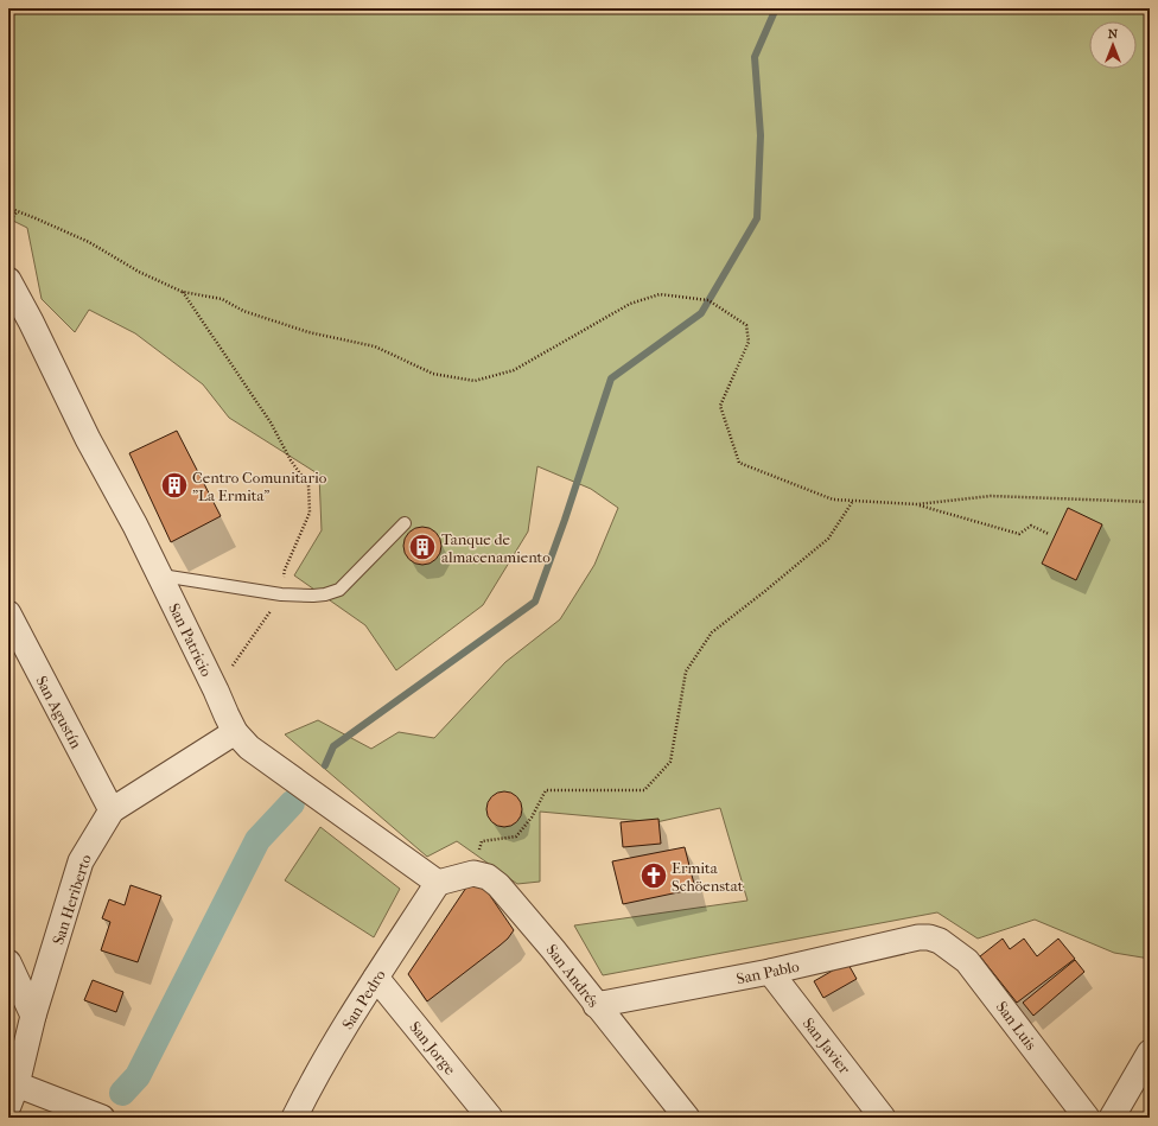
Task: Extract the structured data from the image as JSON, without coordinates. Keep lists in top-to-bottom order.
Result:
{
  "streets": {
    "street": [
      "San Patricio",
      "San Agustín",
      "San Heriberto",
      "San Pablo",
      "San Andrés",
      "San Pedro",
      "San Luis",
      "San Javier",
      "San Jorge"
    ]
  },
  "crossings": [
    ["San Patricio", "San Heriberto"],
    ["San Patricio", "San Pedro"],
    ["San Agustín", "San Heriberto"],
    ["San Pablo", "San Andrés"],
    ["San Pablo", "San Luis"],
    ["San Pablo", "San Javier"],
    ["San Pedro", "San Jorge"]
  ],
  "places": {
    "building": ["Centro Comunitario \"La Ermita\"", "Tanque de almacenamiento"],
    "church": ["Ermita Schöenstat"]
  },
  "north": "top"
}
